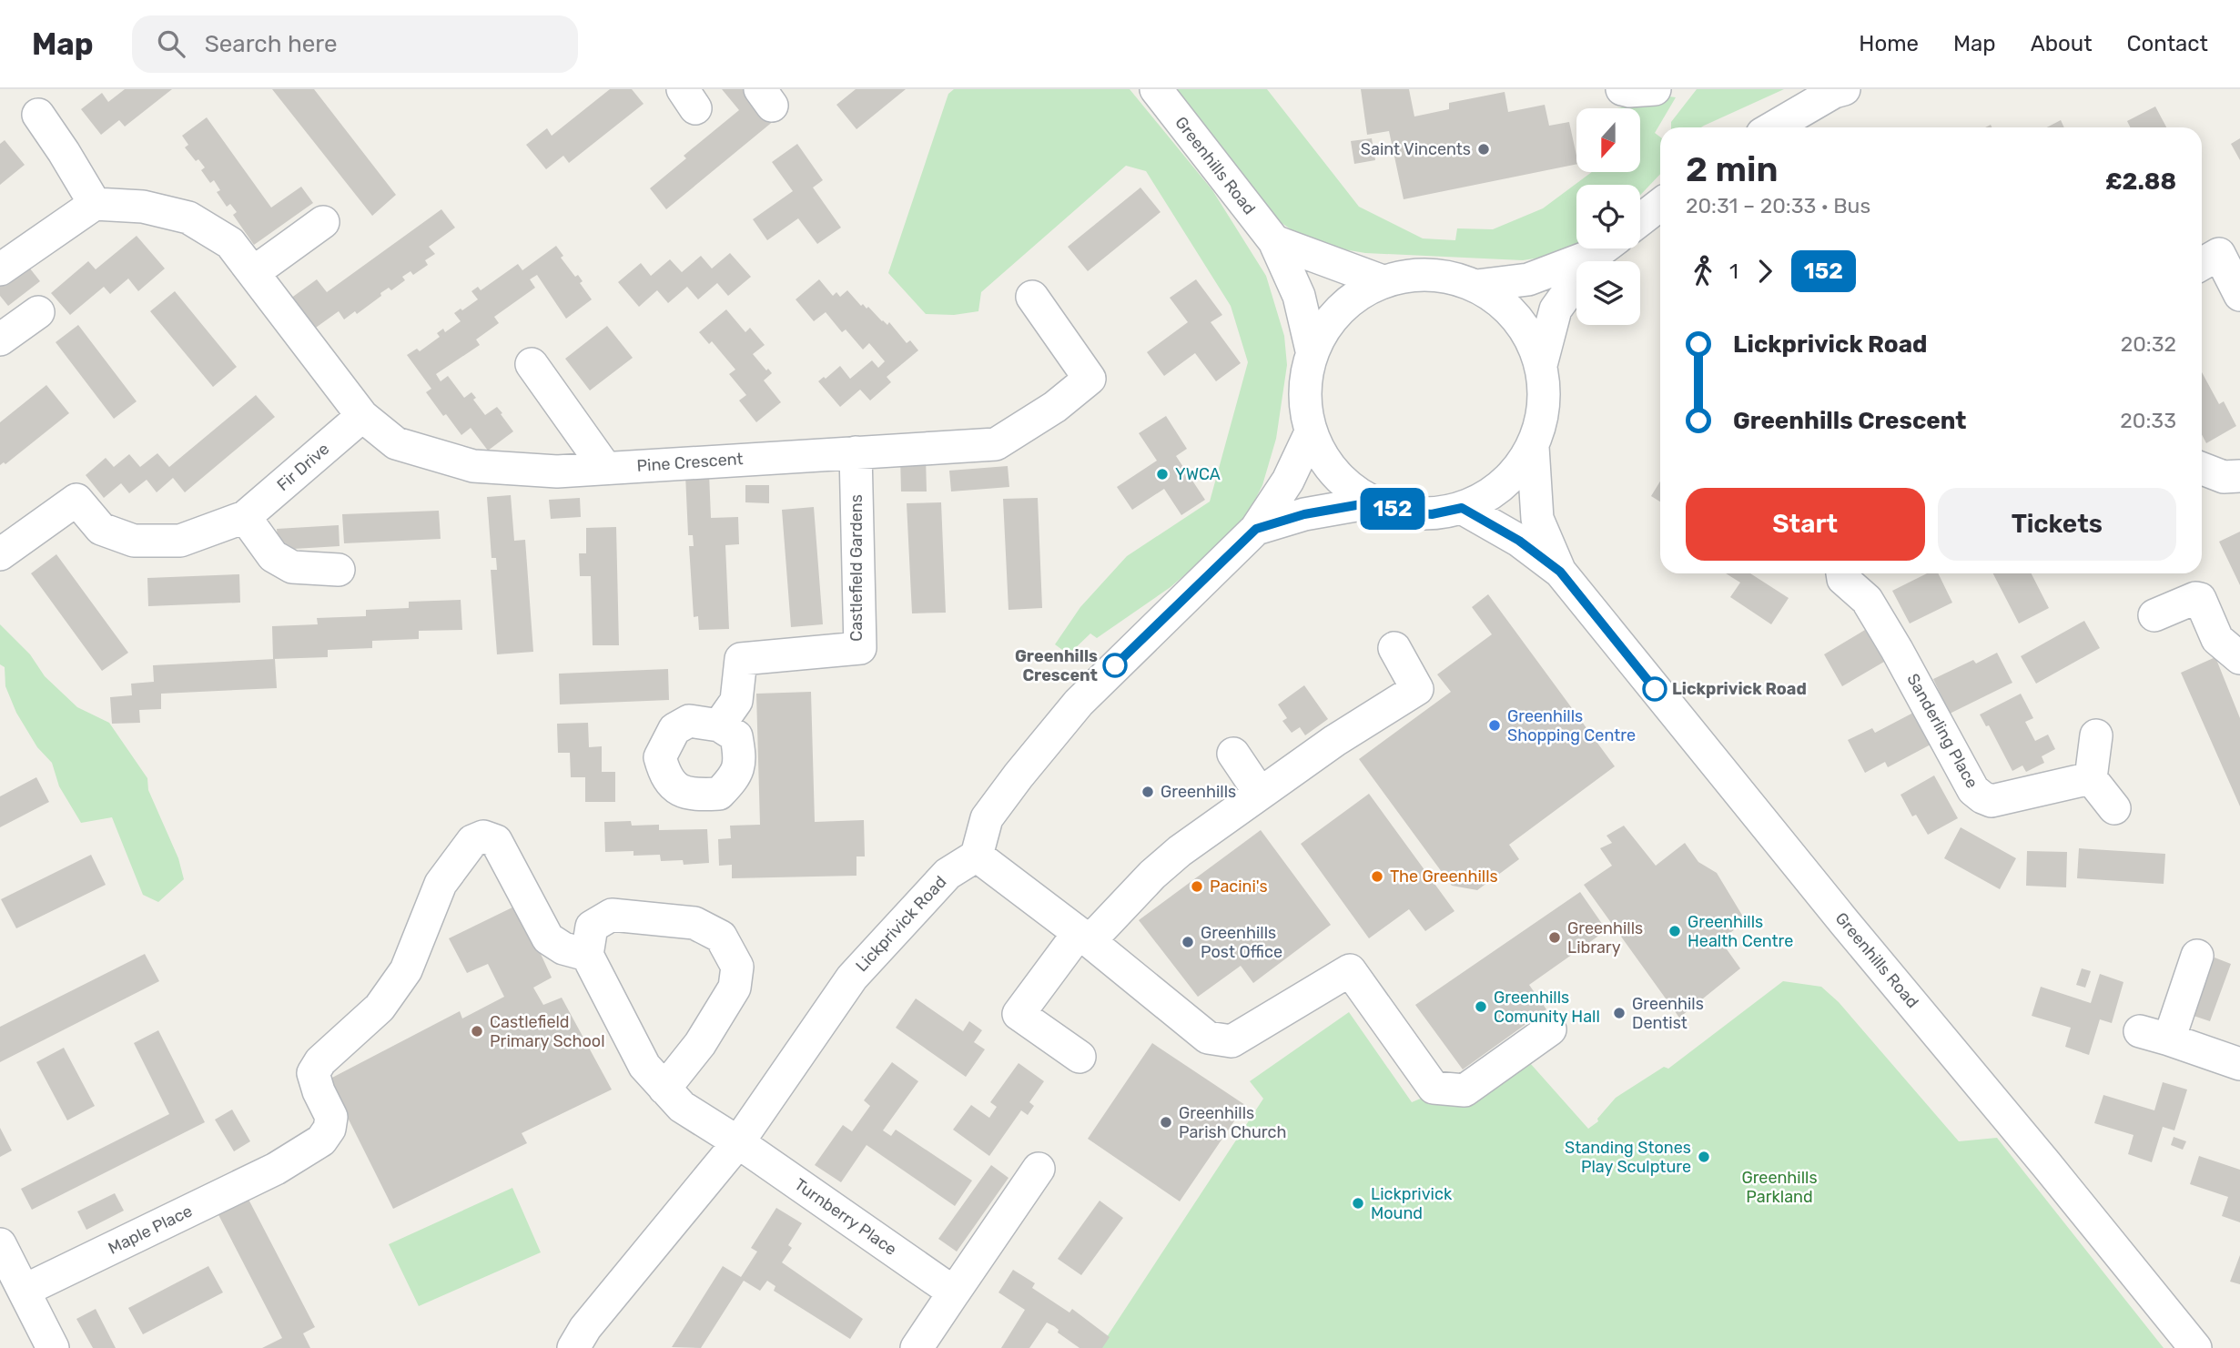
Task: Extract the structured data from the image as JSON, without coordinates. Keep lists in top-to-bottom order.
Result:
{
  "streets": {
    "street": [
      "Greenhills Road",
      "Pine Crescent",
      "Fir Drive",
      "Castlefield Gardens",
      "Sanderling Place",
      "Lickprivick Road",
      "Turnberry Place",
      "Maple Place"
    ]
  },
  "crossings": [
    ["Pine Crescent", "Fir Drive"],
    ["Pine Crescent", "Castlefield Gardens"],
    ["Lickprivick Road", "Turnberry Place"],
    ["Turnberry Place", "Maple Place"]
  ],
  "parks": ["Greenhills Parkland"],
  "places": [
    "Saint Vincents",
    "YWCA",
    "Greenhills Crescent",
    "Lickprivick Road",
    "Greenhills Shopping Centre",
    "Greenhills",
    "The Greenhills",
    "Pacini's",
    "Greenhills Health Centre",
    "Greenhills Library",
    "Greenhills Post Office",
    "Greenhills Comunity Hall",
    "Greenhils Dentist",
    "Castlefield Primary School",
    "Greenhills Parish Church",
    "Standing Stones Play Sculpture",
    "Lickprivick Mound"
  ],
  "lines": ["bus line 152"],
  "north": "bottom",
  "page": {
    "header": "Map",
    "search": "Search here",
    "nav": [
      "Home",
      "Map",
      "About",
      "Contact"
    ],
    "on_map": "152",
    "heading": ["2 min", "20:31 – 20:33 · Bus", "£2.88"],
    "legs": ["1", "152"],
    "list": [
      {
        "name": "Lickprivick Road",
        "value": "20:32"
      },
      {
        "name": "Greenhills Crescent",
        "value": "20:33"
      }
    ],
    "buttons": ["Start", "Tickets"]
  }
}
